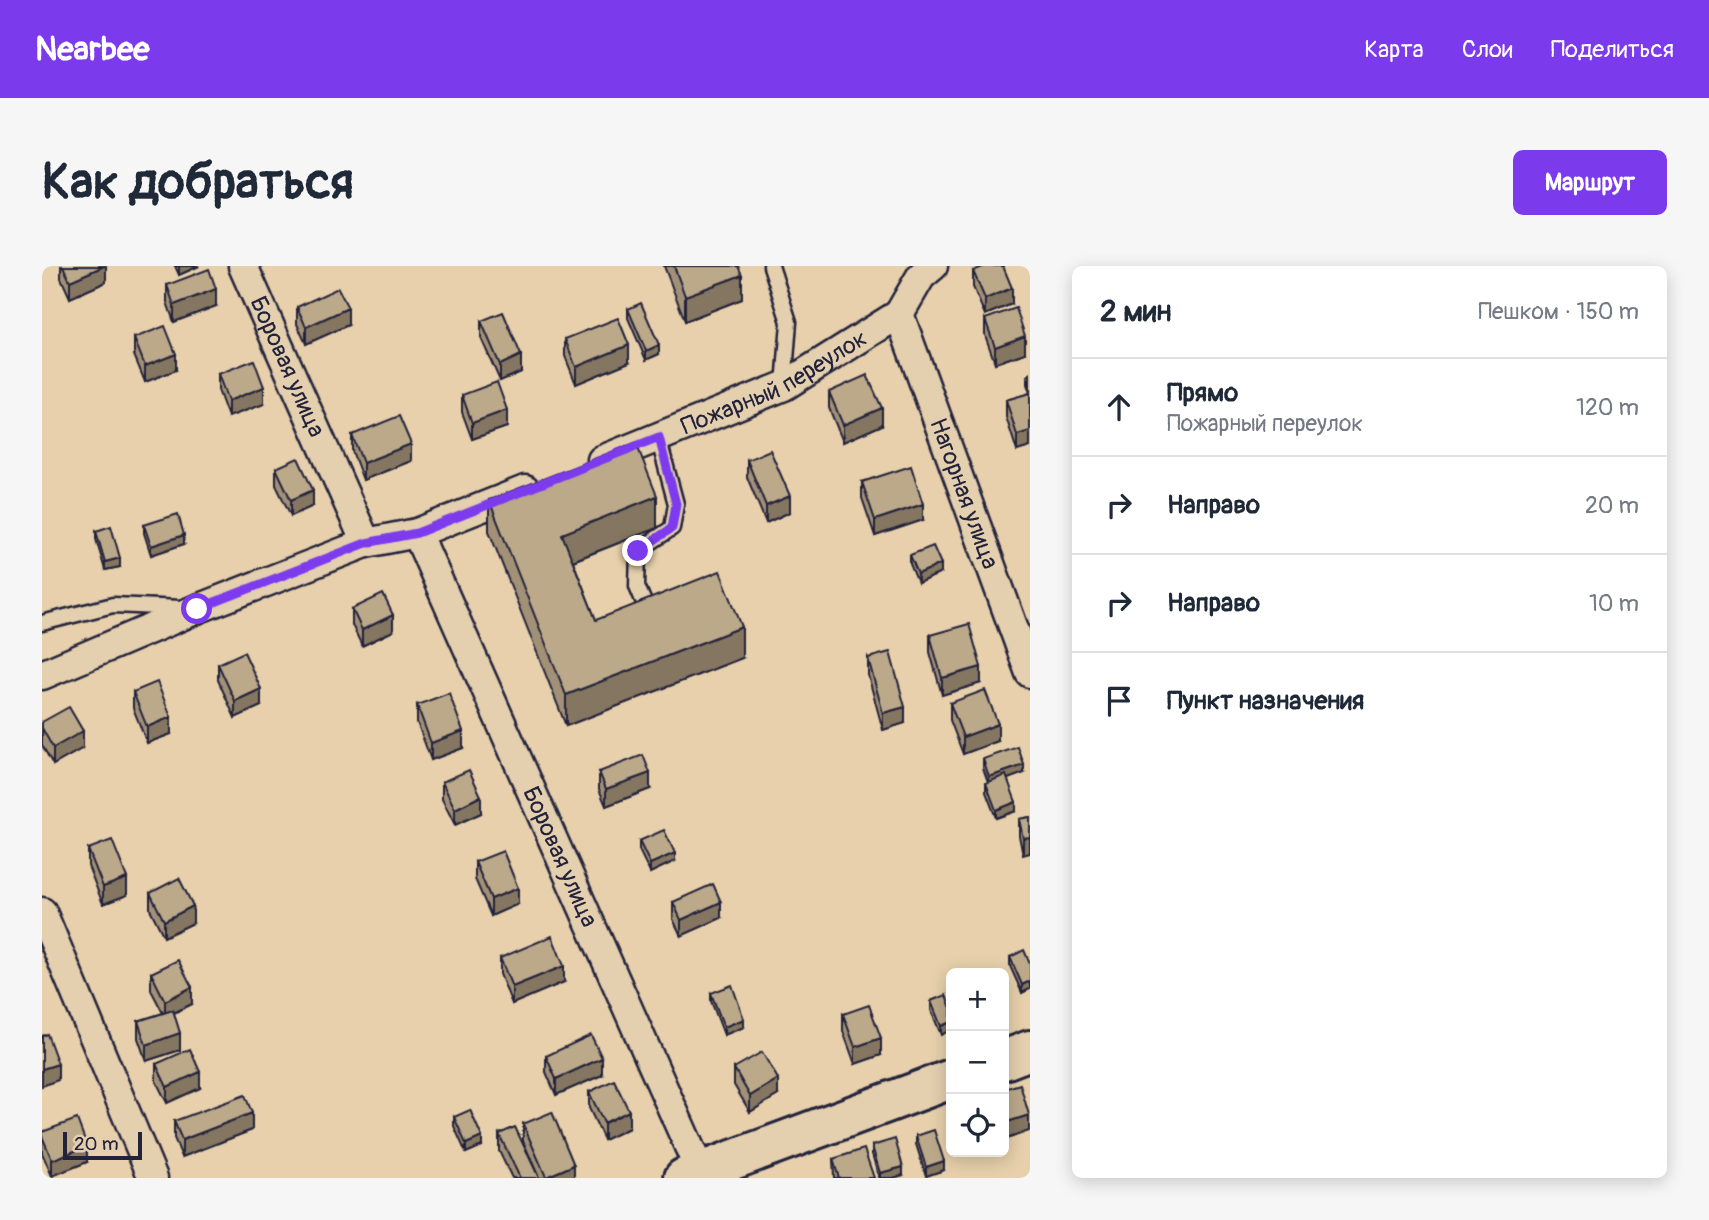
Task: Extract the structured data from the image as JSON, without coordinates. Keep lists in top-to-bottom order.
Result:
{
  "streets": {
    "street": ["Боровая улица", "Пожарный переулок", "Нагорная улица"]
  },
  "crossings": [
    ["Пожарный переулок", "Нагорная улица"]
  ],
  "scale_bar": "20 m",
  "page": {
    "header": "Nearbee",
    "nav": ["Карта", "Слои", "Поделиться"],
    "buttons": "Маршрут",
    "title": "Как добраться",
    "heading": ["2 мин", "Пешком · 150 m"],
    "list": [
      ["Прямо", "Пожарный переулок", "120 m"],
      ["Направо", "20 m"],
      ["Направо", "10 m"],
      "Пункт назначения"
    ],
    "map_buttons": ["+", "−"],
    "scale": "20 m"
  }
}
